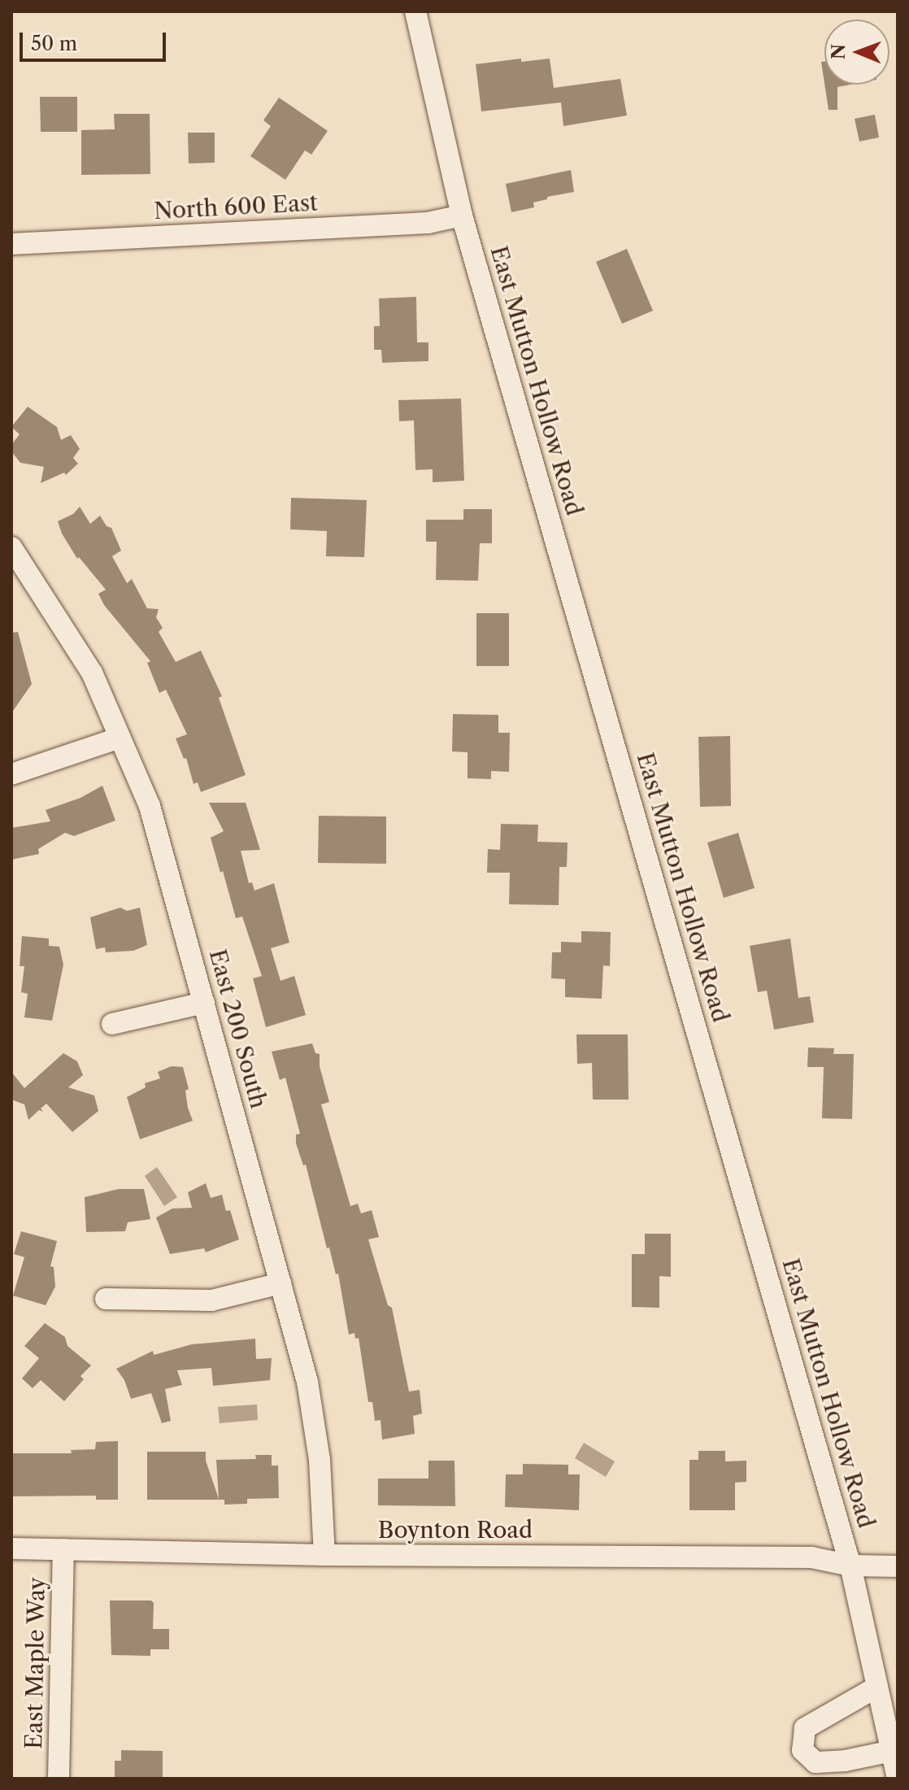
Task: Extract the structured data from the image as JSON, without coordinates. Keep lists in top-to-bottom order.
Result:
{
  "streets": {
    "street": [
      "North 600 East",
      "East Mutton Hollow Road",
      "East 200 South",
      "Boynton Road",
      "East Maple Way"
    ]
  },
  "crossings": [
    ["North 600 East", "East Mutton Hollow Road"],
    ["East Mutton Hollow Road", "Boynton Road"],
    ["East 200 South", "Boynton Road"],
    ["Boynton Road", "East Maple Way"]
  ],
  "scale_bar": "50 m",
  "north": "left"
}
